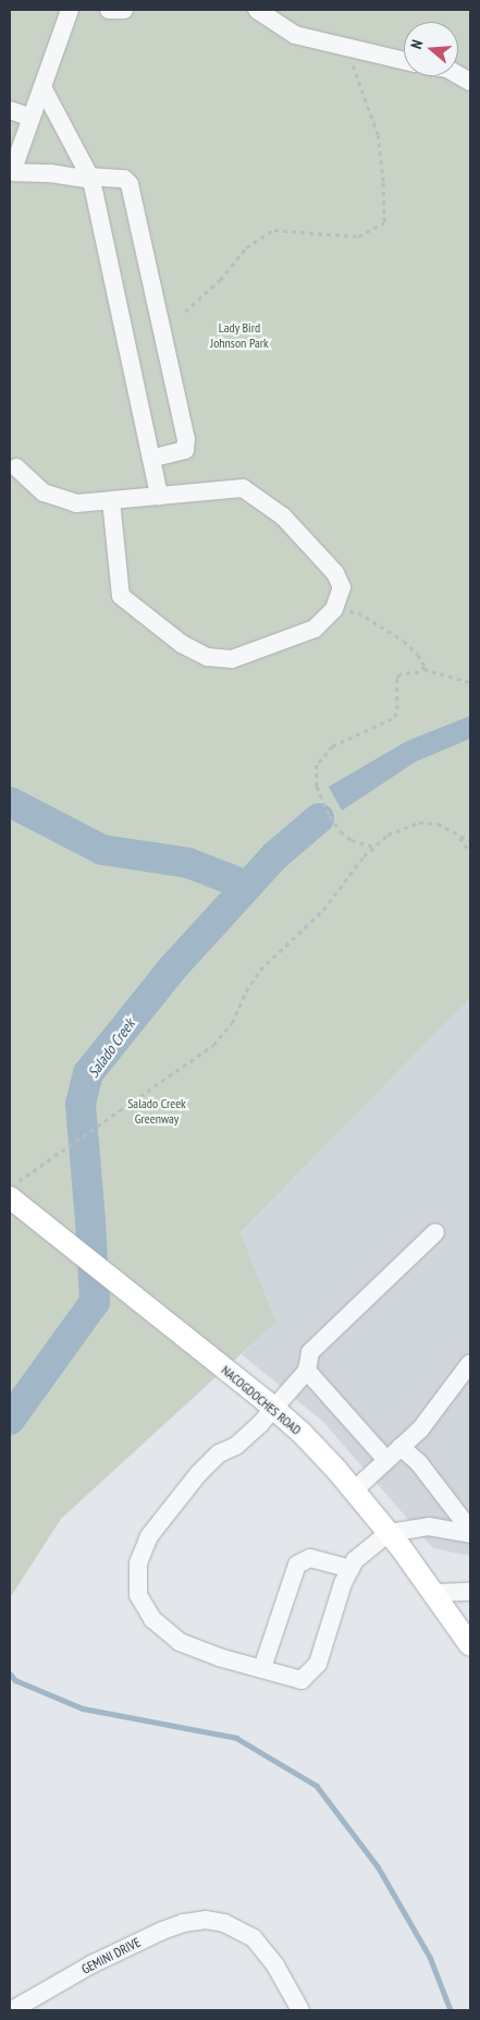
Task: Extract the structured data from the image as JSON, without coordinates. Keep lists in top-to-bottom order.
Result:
{
  "streets": {
    "main road": ["NACOGDOCHES ROAD"],
    "street": ["GEMINI DRIVE"]
  },
  "water": ["Salado Creek"],
  "parks": ["Lady Bird Johnson Park", "Salado Creek Greenway"],
  "north": "left"
}
